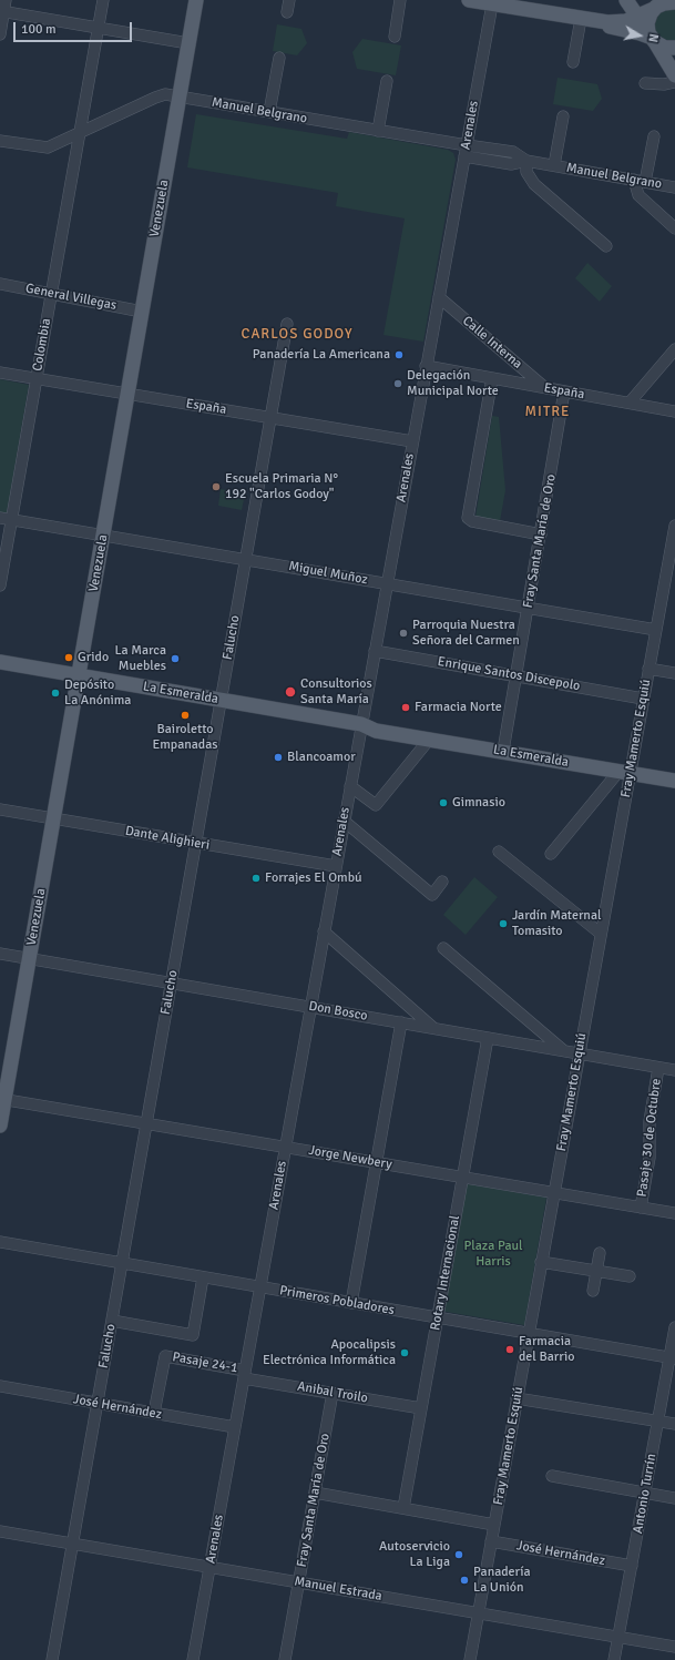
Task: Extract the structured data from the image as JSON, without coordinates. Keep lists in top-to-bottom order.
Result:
{
  "streets": {
    "main road": ["Venezuela", "La Esmeralda"],
    "street": [
      "Manuel Belgrano",
      "Arenales",
      "General Villegas",
      "Calle Interna",
      "Colombia",
      "España",
      "Fray Santa María de Oro",
      "Miguel Muñoz",
      "Falucho",
      "Enrique Santos Discepolo",
      "Fray Mamerto Esquiú",
      "Dante Alighieri",
      "Don Bosco",
      "Pasaje 30 de Octubre",
      "Jorge Newbery",
      "Rotary Internacional",
      "Primeros Pobladores",
      "Pasaje 24-1",
      "Anibal Troilo",
      "José Hernández",
      "Antonio Turrín",
      "Manuel Estrada"
    ]
  },
  "crossings": [
    ["Manuel Belgrano", "Arenales"],
    ["Manuel Belgrano", "Venezuela"],
    ["Manuel Belgrano", "Colombia"],
    ["Arenales", "Calle Interna"],
    ["Arenales", "España"],
    ["Arenales", "Miguel Muñoz"],
    ["Arenales", "Enrique Santos Discepolo"],
    ["Arenales", "La Esmeralda"],
    ["Arenales", "Dante Alighieri"],
    ["Arenales", "Don Bosco"],
    ["Arenales", "Jorge Newbery"],
    ["Arenales", "Primeros Pobladores"],
    ["Arenales", "Pasaje 24-1"],
    ["Arenales", "Anibal Troilo"],
    ["Arenales", "José Hernández"],
    ["Arenales", "Manuel Estrada"],
    ["Venezuela", "General Villegas"],
    ["Venezuela", "España"],
    ["Venezuela", "Miguel Muñoz"],
    ["Venezuela", "La Esmeralda"],
    ["Venezuela", "Dante Alighieri"],
    ["Venezuela", "Don Bosco"],
    ["Venezuela", "Jorge Newbery"],
    ["General Villegas", "Colombia"],
    ["Calle Interna", "España"],
    ["Colombia", "España"],
    ["Colombia", "Miguel Muñoz"],
    ["España", "Fray Santa María de Oro"],
    ["España", "Falucho"],
    ["Fray Santa María de Oro", "Miguel Muñoz"],
    ["Fray Santa María de Oro", "Enrique Santos Discepolo"],
    ["Fray Santa María de Oro", "La Esmeralda"],
    ["Fray Santa María de Oro", "Anibal Troilo"],
    ["Fray Santa María de Oro", "Manuel Estrada"],
    ["Miguel Muñoz", "Falucho"],
    ["Miguel Muñoz", "Fray Mamerto Esquiú"],
    ["Falucho", "La Esmeralda"],
    ["Falucho", "Dante Alighieri"],
    ["Falucho", "Don Bosco"],
    ["Falucho", "Jorge Newbery"],
    ["Falucho", "Primeros Pobladores"],
    ["Falucho", "Pasaje 24-1"],
    ["Falucho", "José Hernández"],
    ["Falucho", "Manuel Estrada"],
    ["Enrique Santos Discepolo", "Fray Mamerto Esquiú"],
    ["La Esmeralda", "Fray Mamerto Esquiú"],
    ["Fray Mamerto Esquiú", "Don Bosco"],
    ["Fray Mamerto Esquiú", "Jorge Newbery"],
    ["Fray Mamerto Esquiú", "Primeros Pobladores"],
    ["Fray Mamerto Esquiú", "José Hernández"],
    ["Fray Mamerto Esquiú", "Manuel Estrada"],
    ["Don Bosco", "Pasaje 30 de Octubre"],
    ["Don Bosco", "Rotary Internacional"],
    ["Pasaje 30 de Octubre", "Jorge Newbery"],
    ["Jorge Newbery", "Rotary Internacional"],
    ["Rotary Internacional", "Primeros Pobladores"],
    ["Rotary Internacional", "Anibal Troilo"],
    ["Primeros Pobladores", "Pasaje 24-1"],
    ["Primeros Pobladores", "Antonio Turrín"],
    ["Pasaje 24-1", "Anibal Troilo"],
    ["Pasaje 24-1", "José Hernández"],
    ["José Hernández", "Antonio Turrín"],
    ["Antonio Turrín", "Manuel Estrada"]
  ],
  "districts": ["CARLOS GODOY", "MITRE"],
  "parks": ["Plaza Paul Harris"],
  "places": [
    "Panadería La Americana",
    "Delegación Municipal Norte",
    "Escuela Primaria N° 192 \"Carlos Godoy\"",
    "Parroquia Nuestra Señora del Carmen",
    "Grido",
    "La Marca Muebles",
    "Consultorios Santa María",
    "Depósito La Anónima",
    "Farmacia Norte",
    "Bairoletto Empanadas",
    "Blancoamor",
    "Gimnasio",
    "Forrajes El Ombú",
    "Jardín Maternal Tomasito",
    "Farmacia del Barrio",
    "Apocalipsis Electrónica Informática",
    "Autoservicio La Liga",
    "Panadería La Unión"
  ],
  "scale_bar": "100 m",
  "north": "right"
}
